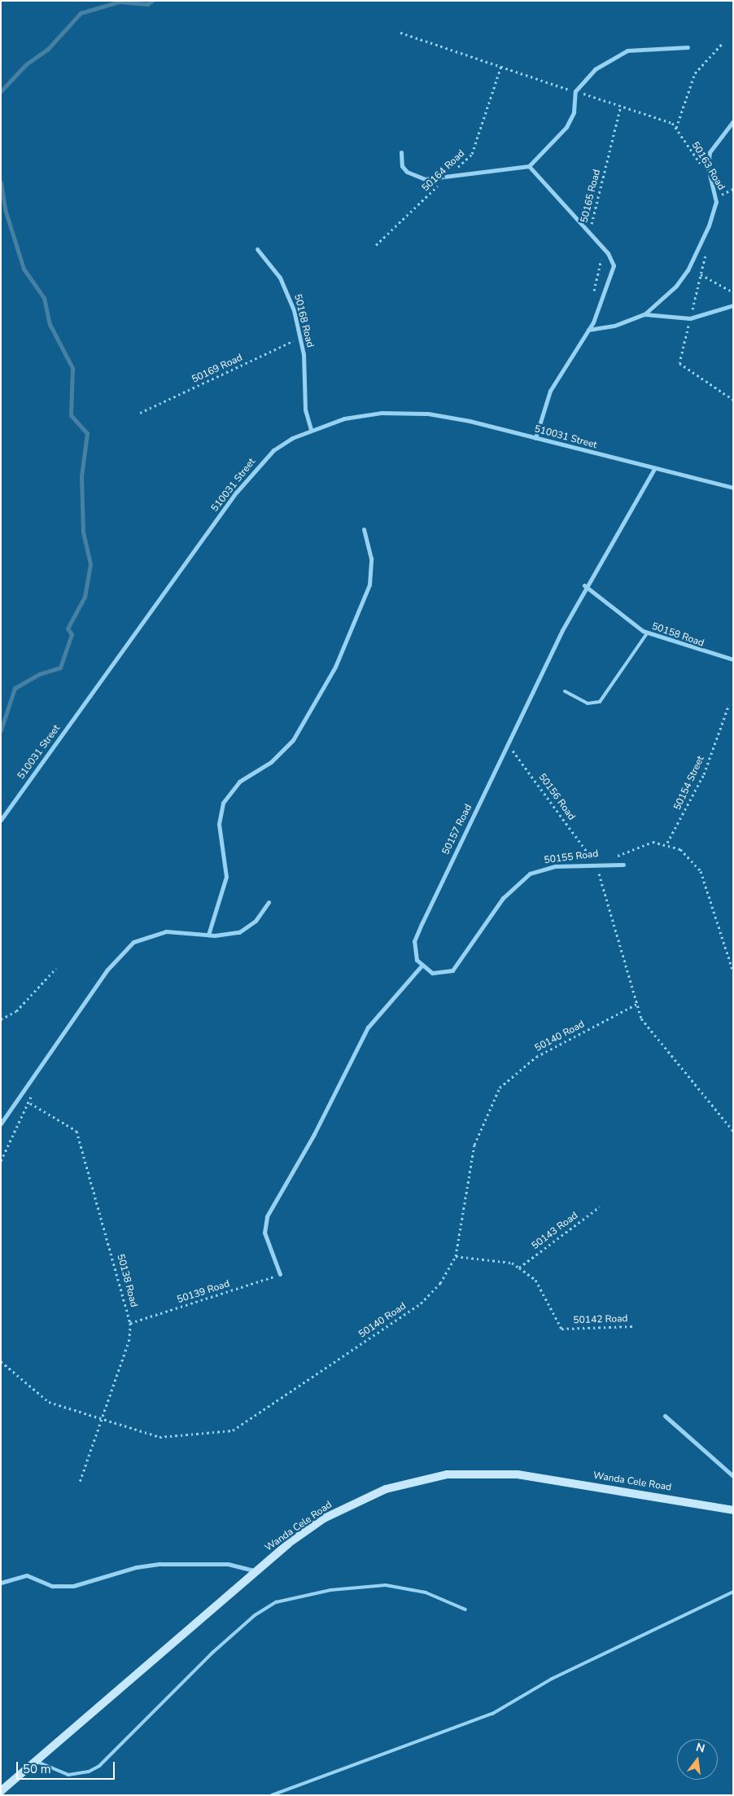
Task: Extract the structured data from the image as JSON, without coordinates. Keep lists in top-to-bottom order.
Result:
{
  "streets": {
    "street": [
      "50168 Road",
      "510031 Street",
      "50158 Road",
      "50157 Road",
      "50155 Road",
      "Wanda Cele Road"
    ],
    "path": [
      "50163 Road",
      "50164 Road",
      "50165 Road",
      "50169 Road",
      "50154 Street",
      "50156 Road",
      "50140 Road",
      "50143 Road",
      "50138 Road",
      "50139 Road",
      "50142 Road"
    ]
  },
  "crossings": [
    ["50163 Road", "50164 Road"],
    ["50163 Road", "50165 Road"],
    ["50168 Road", "50169 Road"],
    ["50168 Road", "510031 Street"],
    ["50154 Street", "50155 Road"],
    ["50156 Road", "50157 Road"],
    ["50156 Road", "50155 Road"],
    ["50156 Road", "50140 Road"],
    ["50157 Road", "50155 Road"],
    ["50140 Road", "50138 Road"],
    ["50140 Road", "50142 Road"],
    ["50143 Road", "50142 Road"],
    ["50138 Road", "50139 Road"]
  ],
  "scale_bar": "50 m",
  "north": "top"
}
